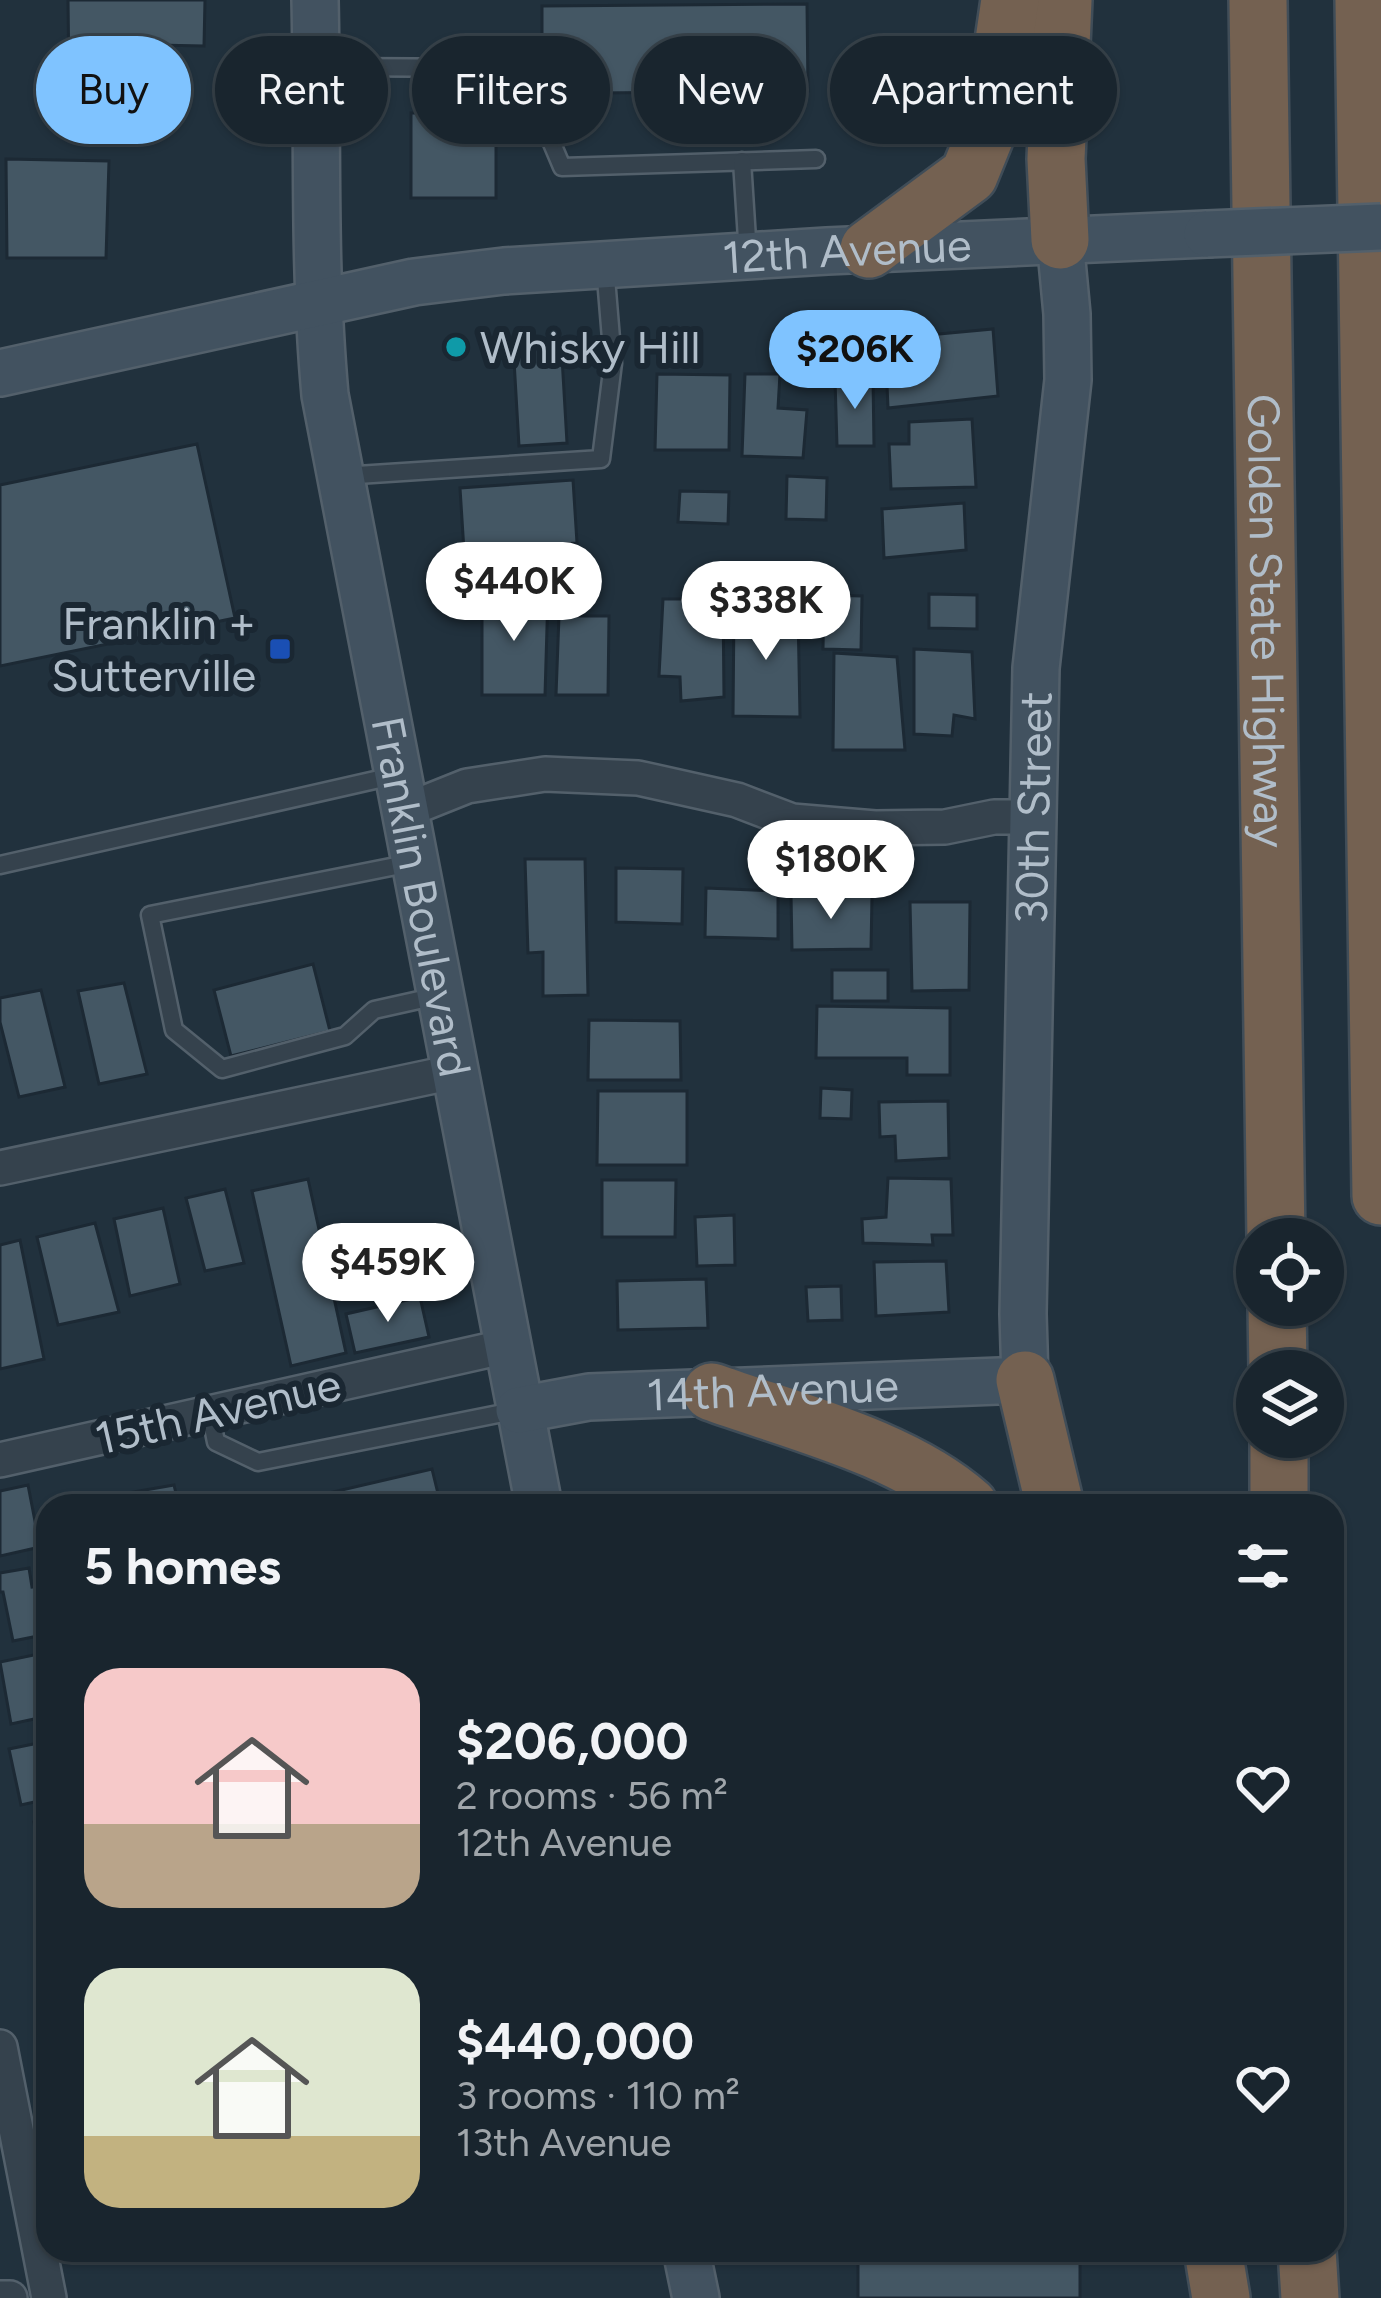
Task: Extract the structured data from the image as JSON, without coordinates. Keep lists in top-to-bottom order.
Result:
{
  "streets": {
    "highway": ["Golden State Highway"],
    "main road": [
      "12th Avenue",
      "30th Street",
      "Franklin Boulevard",
      "14th Avenue"
    ],
    "street": ["15th Avenue"]
  },
  "crossings": [
    ["12th Avenue", "30th Street"],
    ["12th Avenue", "Franklin Boulevard"],
    ["30th Street", "14th Avenue"],
    ["Franklin Boulevard", "14th Avenue"],
    ["Franklin Boulevard", "15th Avenue"]
  ],
  "places": {
    "other": ["Whisky Hill"],
    "transit": ["Franklin + Sutterville"]
  },
  "page": {
    "chip": [
      "Buy",
      "Rent",
      "Filters",
      "New",
      "Apartment"
    ],
    "price": [
      "$206K",
      "$440K",
      "$338K",
      "$180K",
      "$459K"
    ],
    "heading": "5 homes",
    "list": [
      {
        "name": "$206,000",
        "note": "2 rooms · 56 m² · 12th Avenue"
      },
      {
        "name": "$440,000",
        "note": "3 rooms · 110 m² · 13th Avenue"
      }
    ]
  }
}
